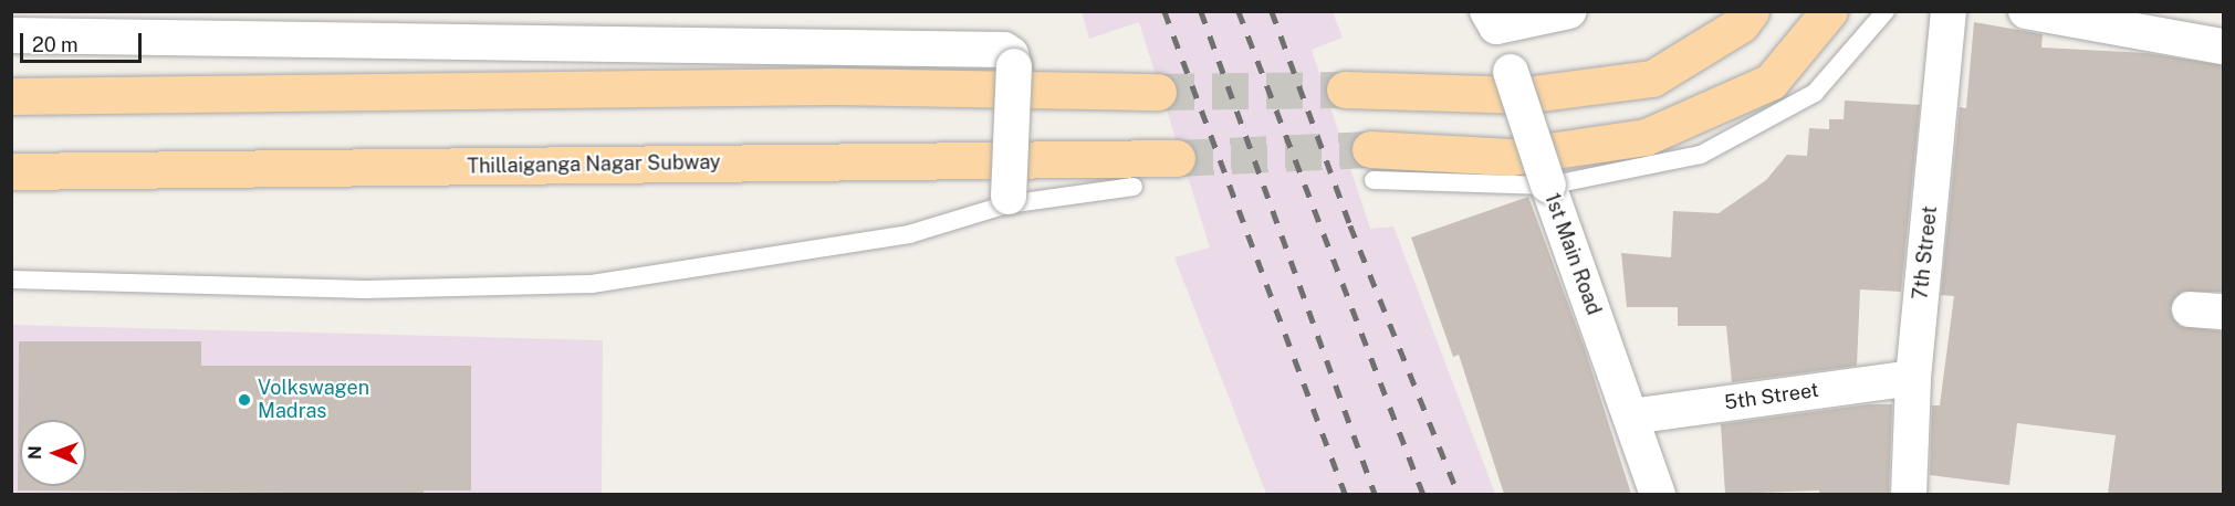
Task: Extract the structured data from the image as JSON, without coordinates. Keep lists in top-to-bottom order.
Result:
{
  "streets": {
    "main road": ["Thillaiganga Nagar Subway"],
    "street": ["7th Street", "1st Main Road", "5th Street"]
  },
  "crossings": [
    ["7th Street", "5th Street"],
    ["1st Main Road", "5th Street"]
  ],
  "places": ["Volkswagen Madras"],
  "scale_bar": "20 m",
  "north": "left"
}
